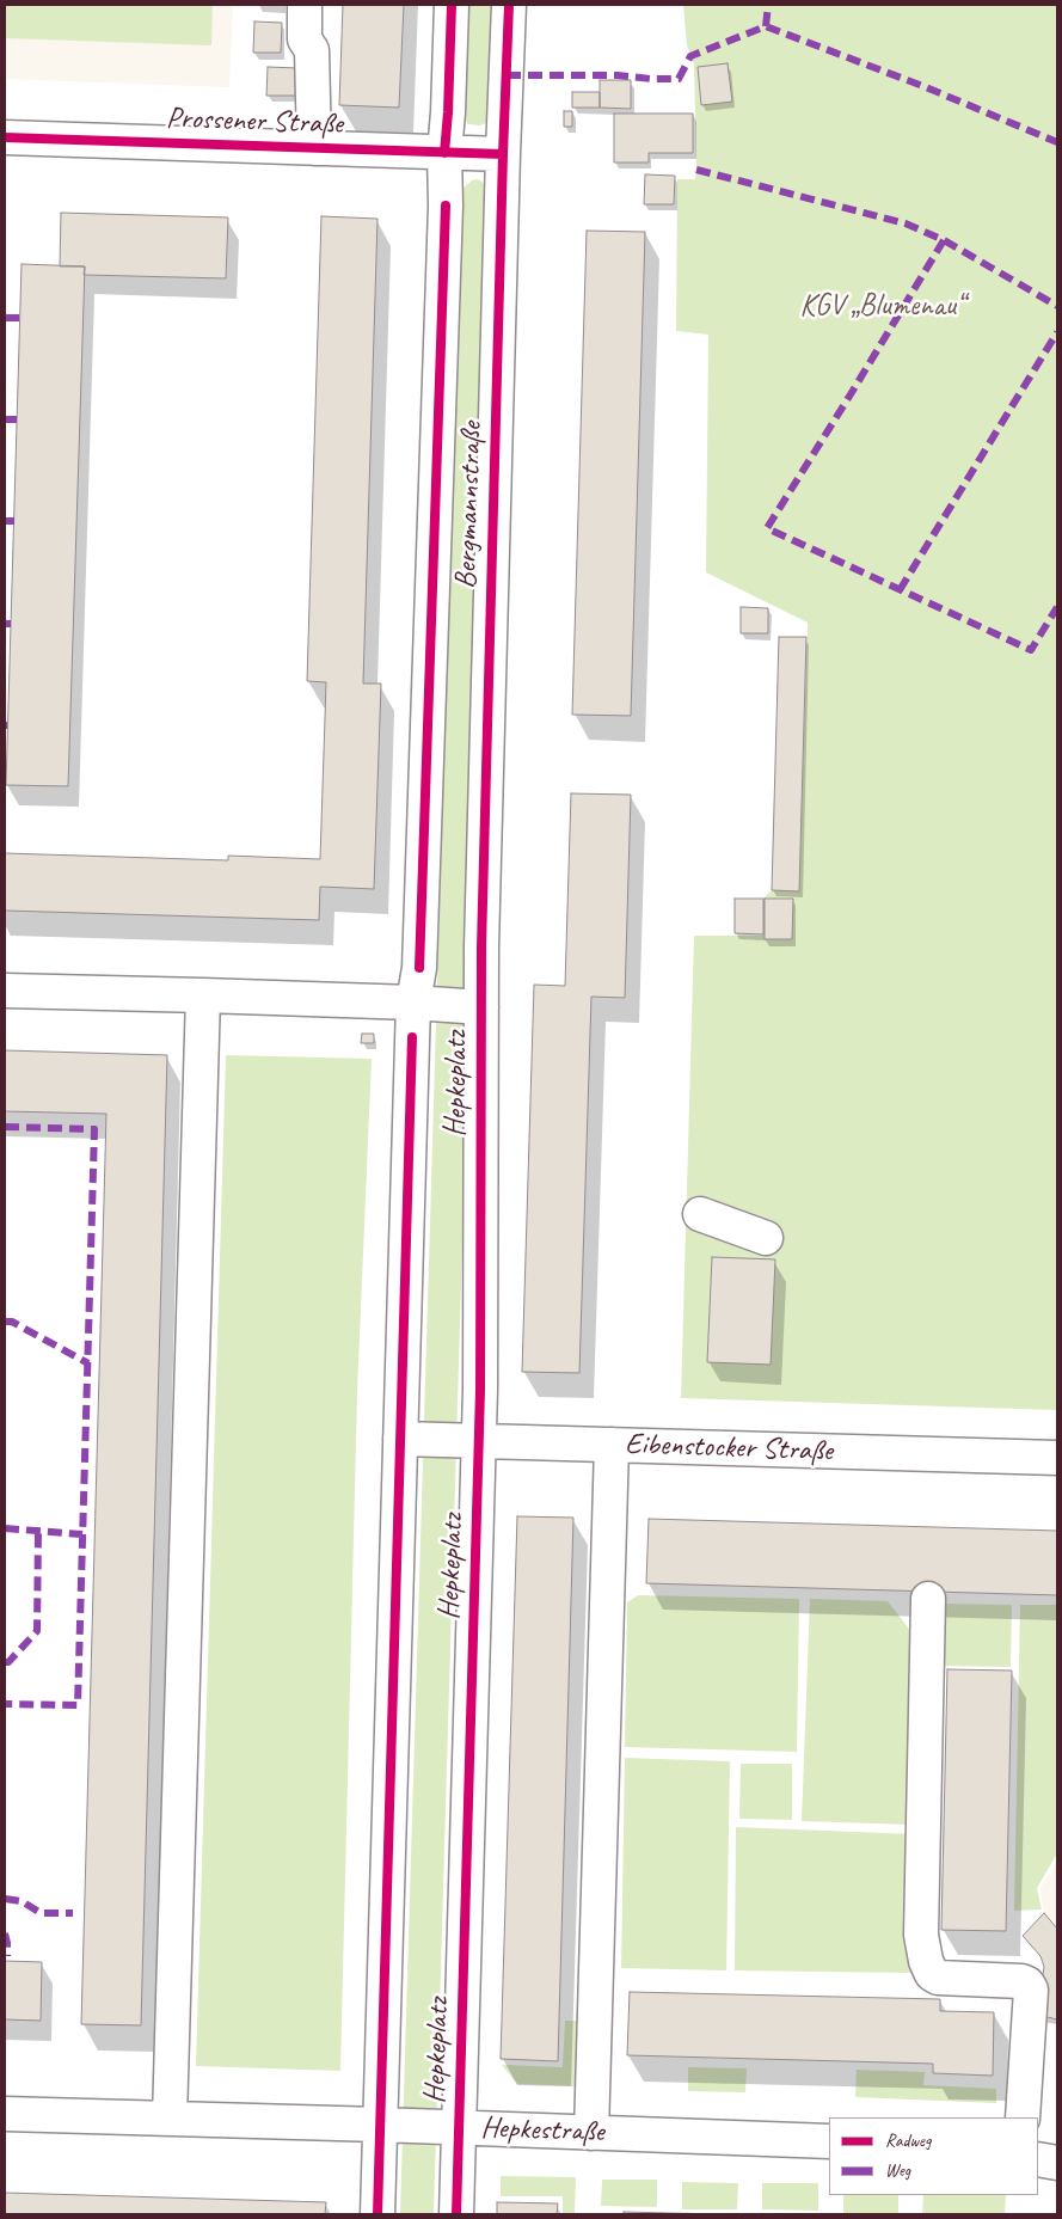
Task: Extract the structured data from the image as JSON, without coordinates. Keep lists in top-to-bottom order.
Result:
{
  "streets": {
    "street": [
      "Prossener Straße",
      "Bergmannstraße",
      "Hepkeplatz",
      "Eibenstocker Straße",
      "Hepkestraße"
    ]
  },
  "crossings": [
    ["Prossener Straße", "Bergmannstraße"],
    ["Bergmannstraße", "Hepkeplatz"],
    ["Hepkeplatz", "Eibenstocker Straße"],
    ["Hepkeplatz", "Hepkestraße"]
  ],
  "parks": ["KGV „Blumenau“"],
  "legend": ["Radweg", "Weg"]
}
